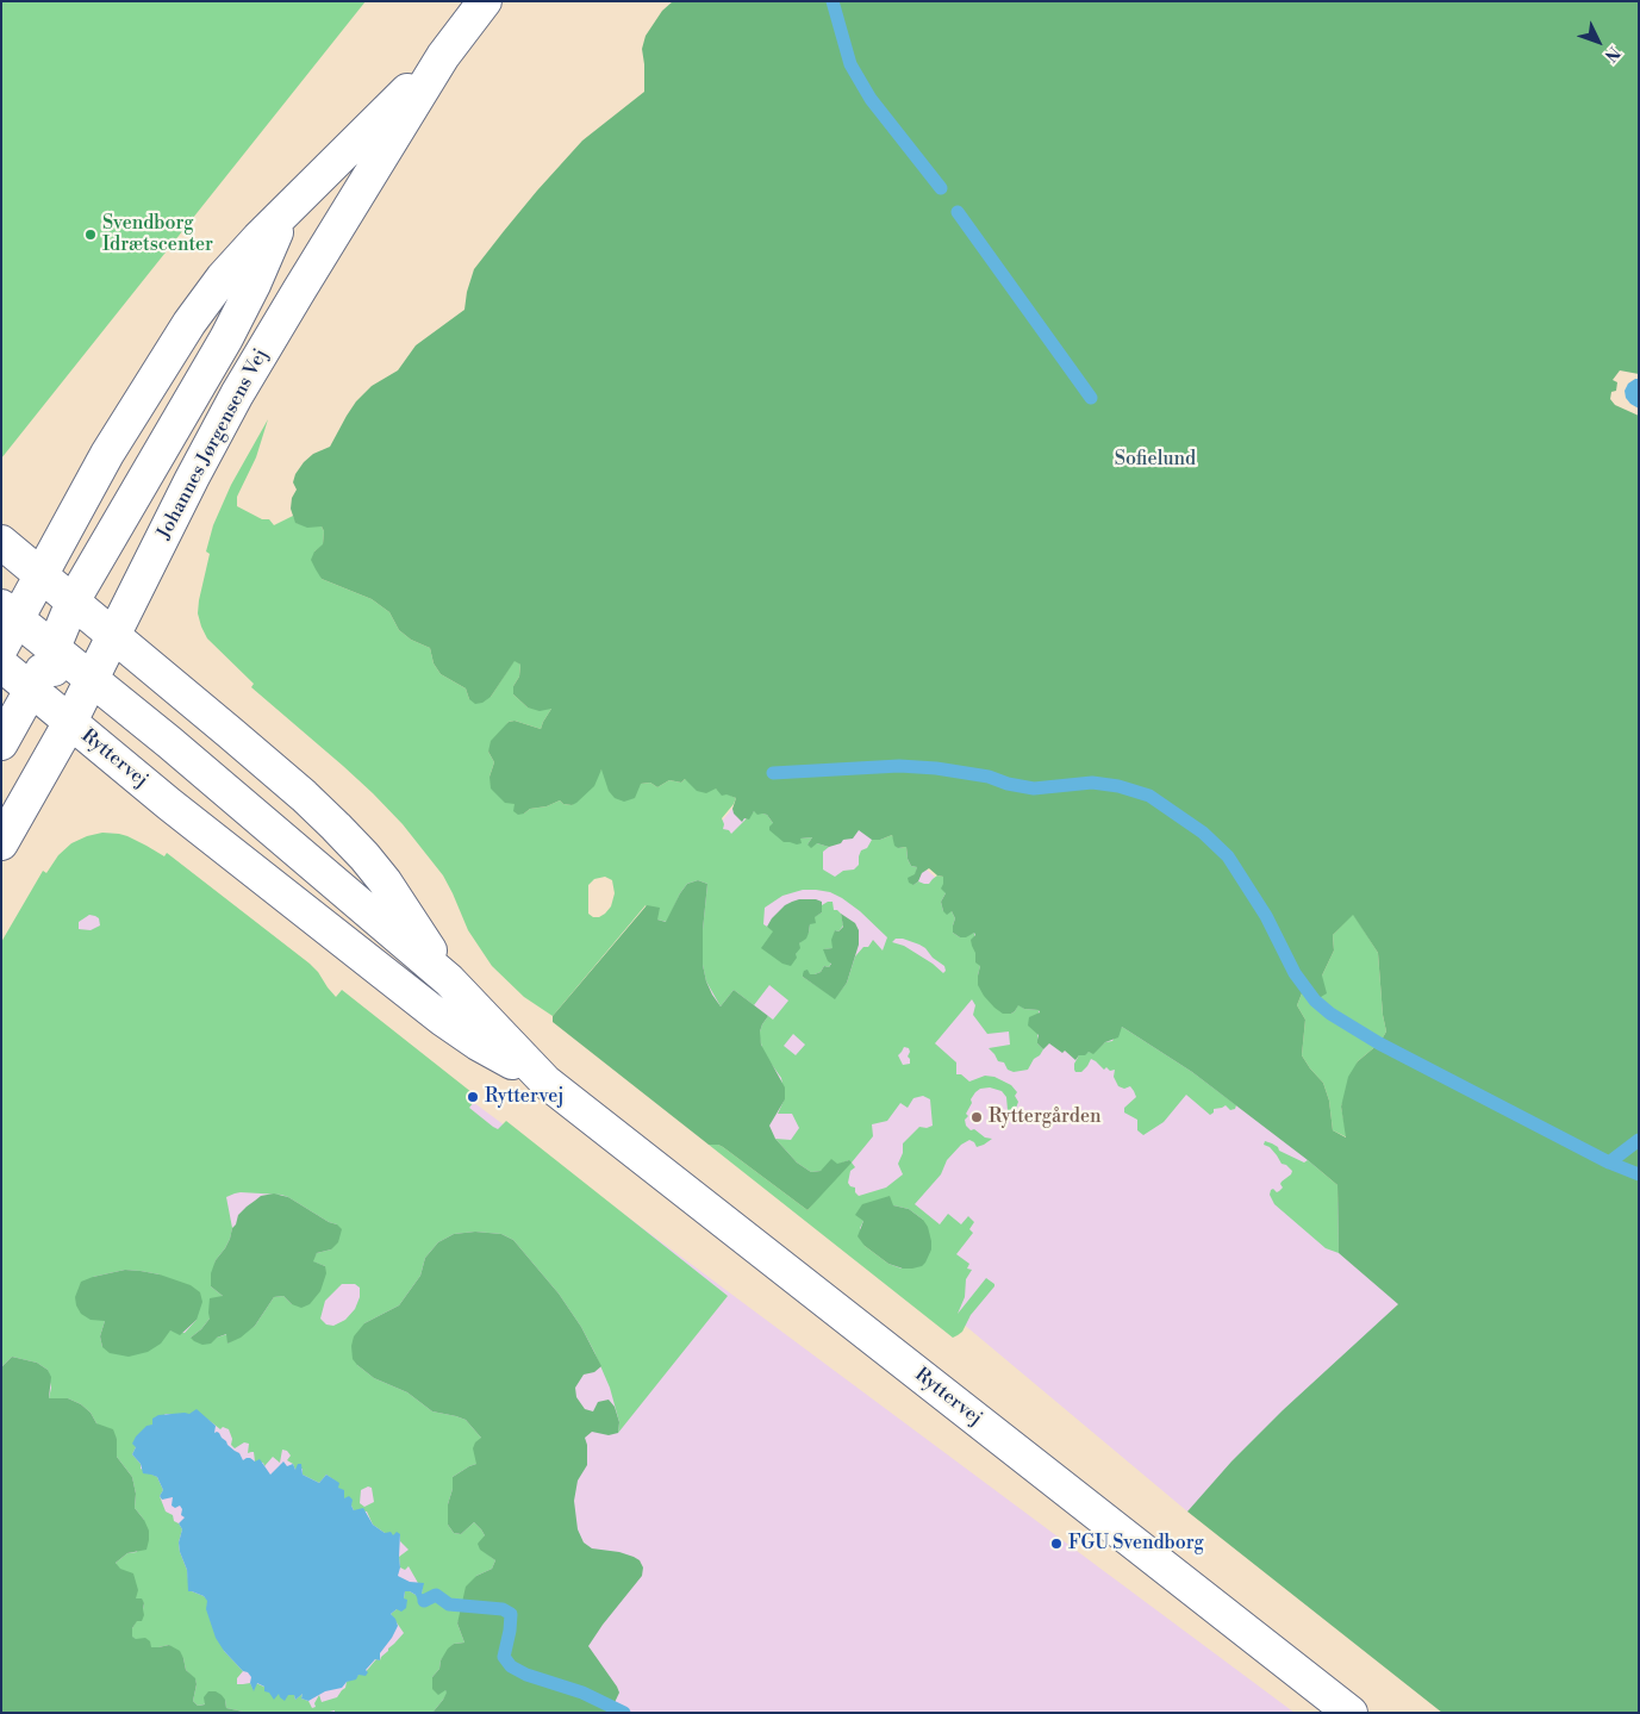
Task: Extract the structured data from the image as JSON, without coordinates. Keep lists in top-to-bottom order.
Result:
{
  "streets": {
    "street": ["Johannes Jørgensens Vej", "Ryttervej"]
  },
  "crossings": [
    ["Johannes Jørgensens Vej", "Ryttervej"]
  ],
  "parks": ["Sofielund"],
  "places": [
    "Svendborg Idrætscenter",
    "Ryttervej",
    "Ryttergården",
    "FGU Svendborg"
  ],
  "north": "bottom right"
}
